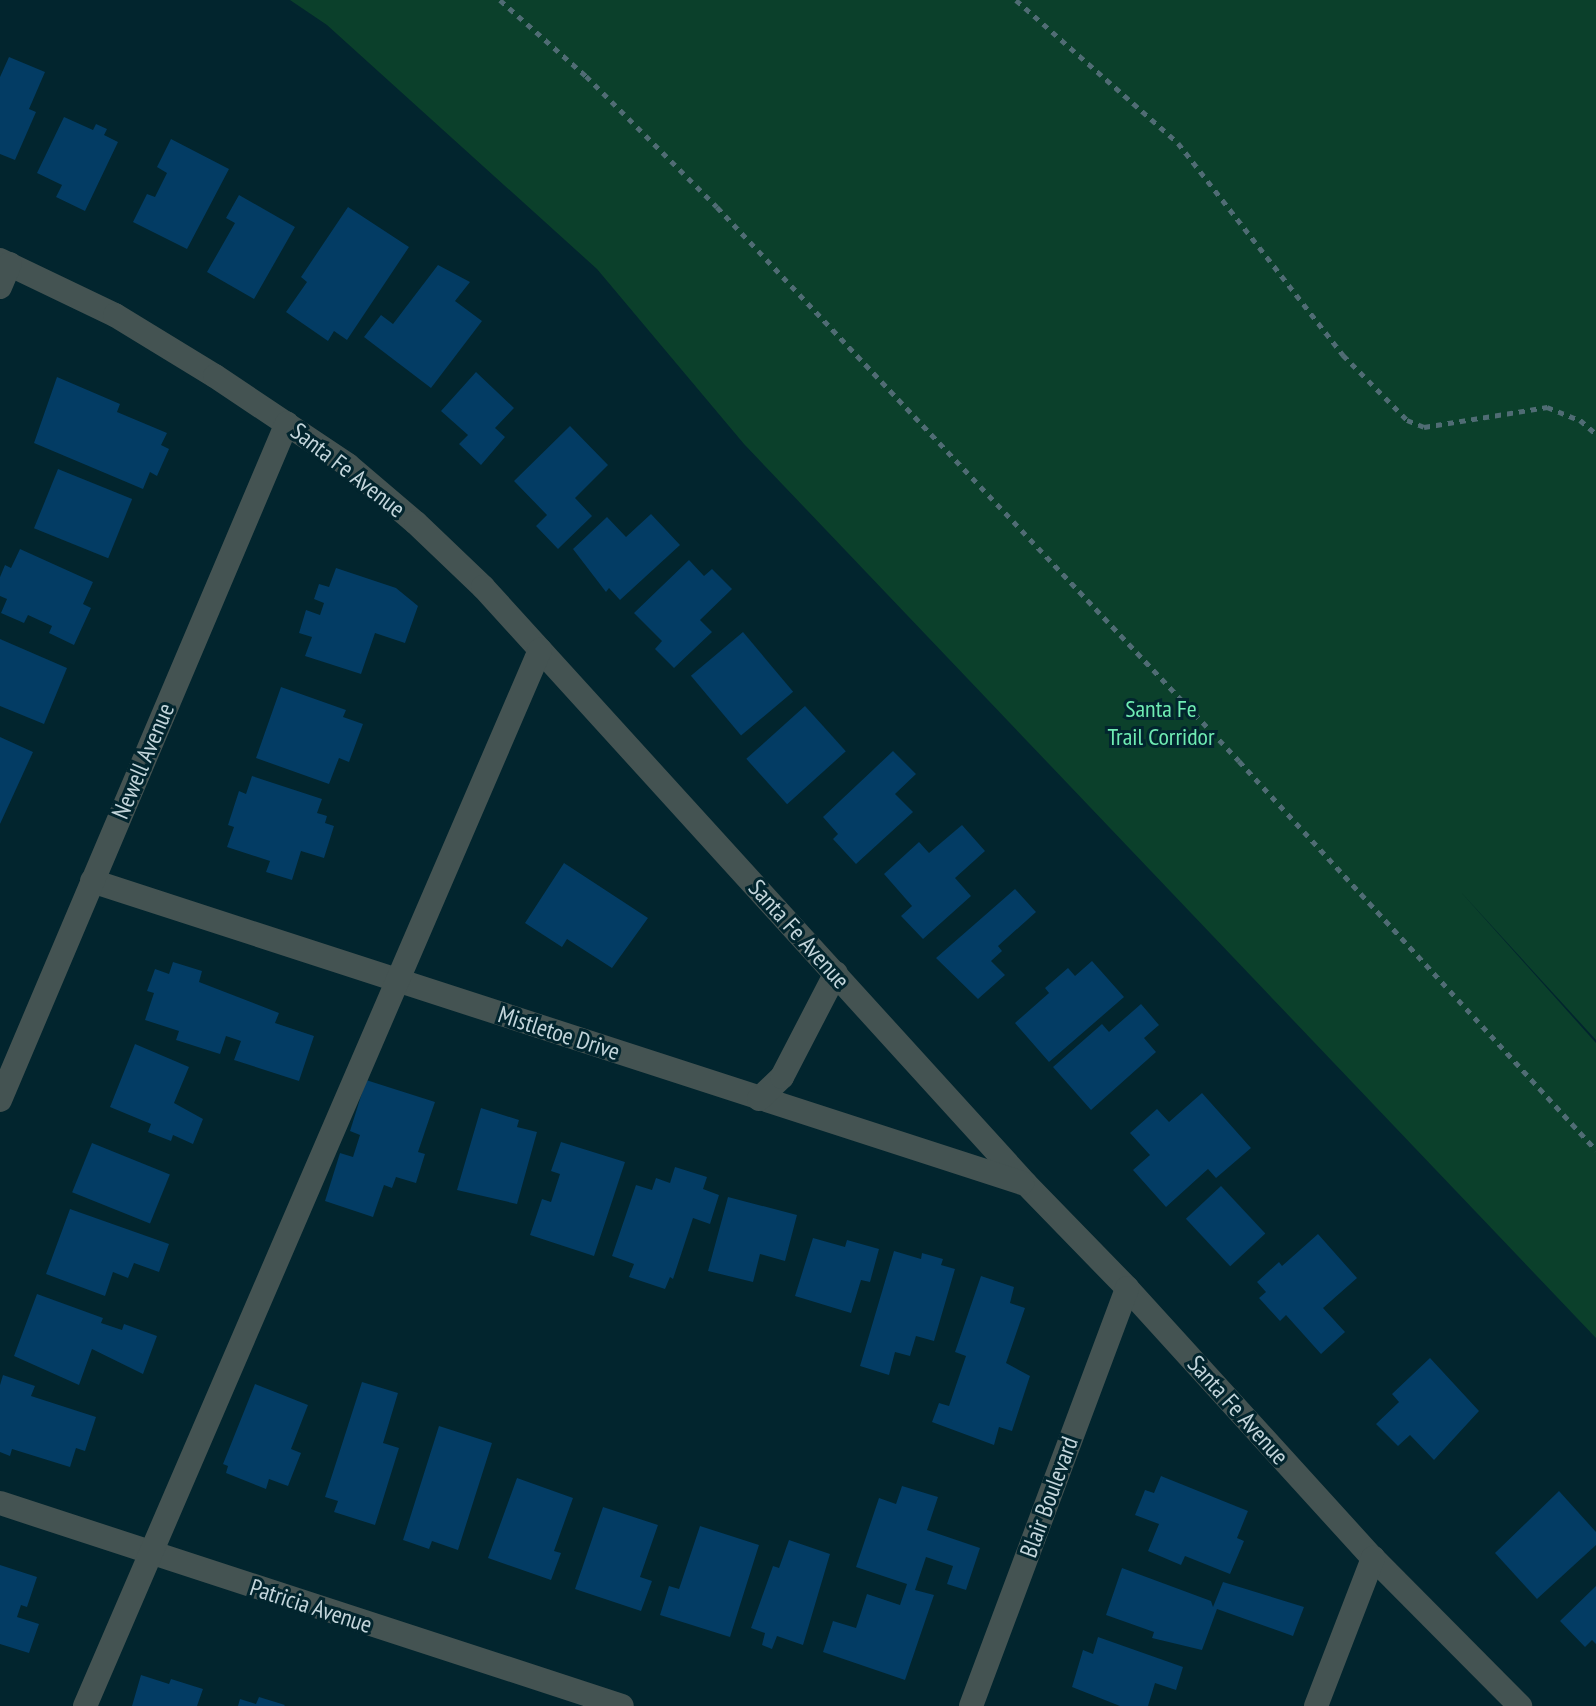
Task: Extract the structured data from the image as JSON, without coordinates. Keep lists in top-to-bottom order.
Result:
{
  "streets": {
    "street": [
      "Santa Fe Avenue",
      "Newell Avenue",
      "Mistletoe Drive",
      "Blair Boulevard",
      "Patricia Avenue"
    ]
  },
  "crossings": [
    ["Santa Fe Avenue", "Newell Avenue"],
    ["Santa Fe Avenue", "Mistletoe Drive"],
    ["Santa Fe Avenue", "Blair Boulevard"],
    ["Newell Avenue", "Mistletoe Drive"]
  ],
  "parks": ["Santa Fe Trail Corridor"]
}
